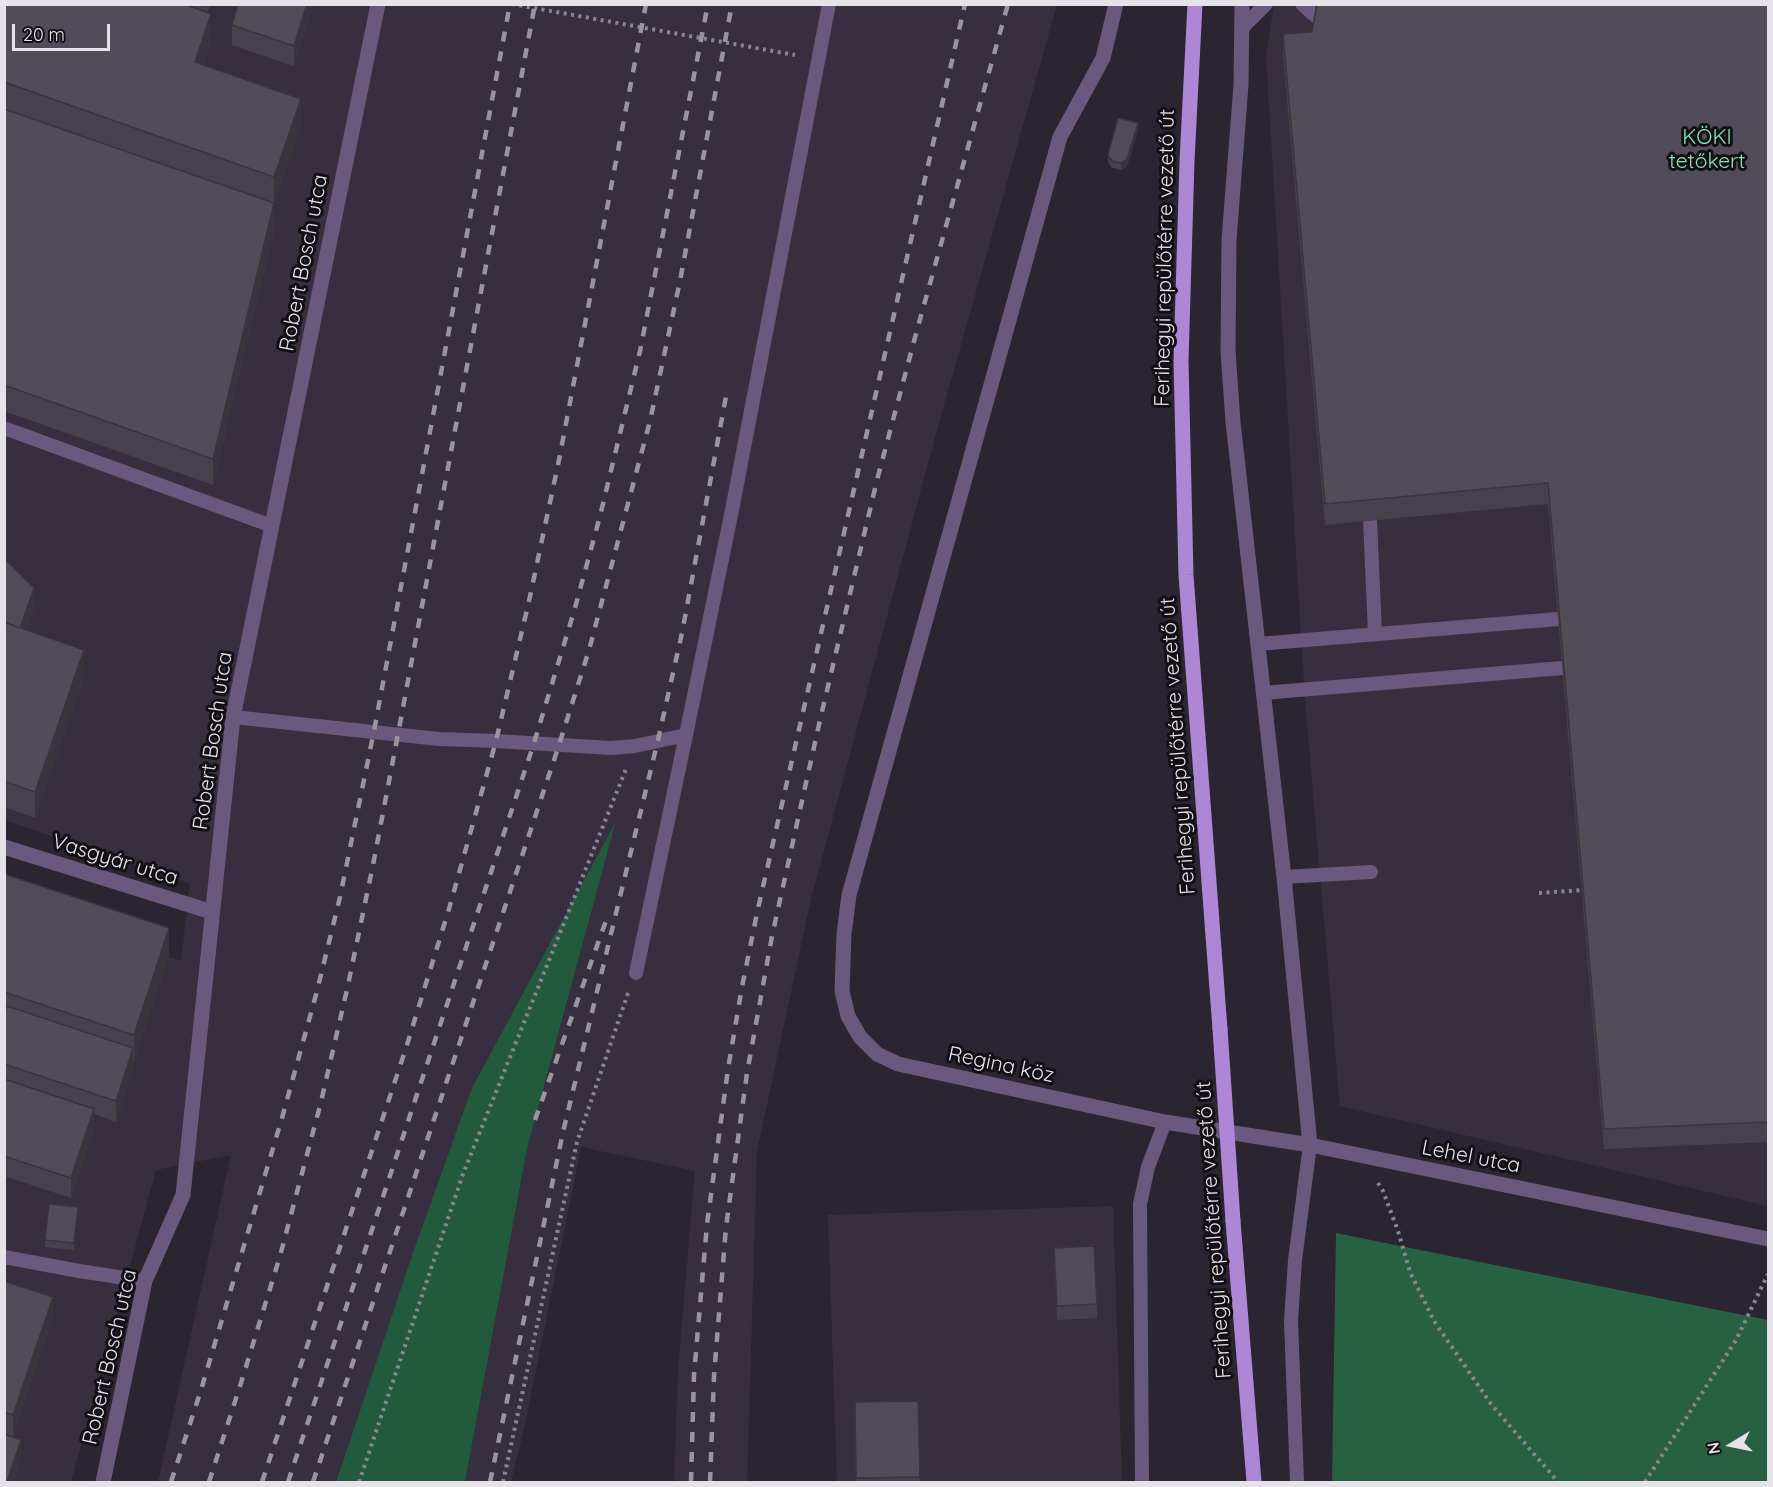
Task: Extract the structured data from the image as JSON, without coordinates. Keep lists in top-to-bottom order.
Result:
{
  "streets": {
    "main road": ["Ferihegyi repülőtérre vezető út"],
    "street": [
      "Robert Bosch utca",
      "Vasgyár utca",
      "Regina köz",
      "Lehel utca"
    ]
  },
  "crossings": [
    ["Robert Bosch utca", "Vasgyár utca"],
    ["Regina köz", "Lehel utca"]
  ],
  "parks": ["KÖKI tetőkert"],
  "scale_bar": "20 m",
  "north": "left"
}
